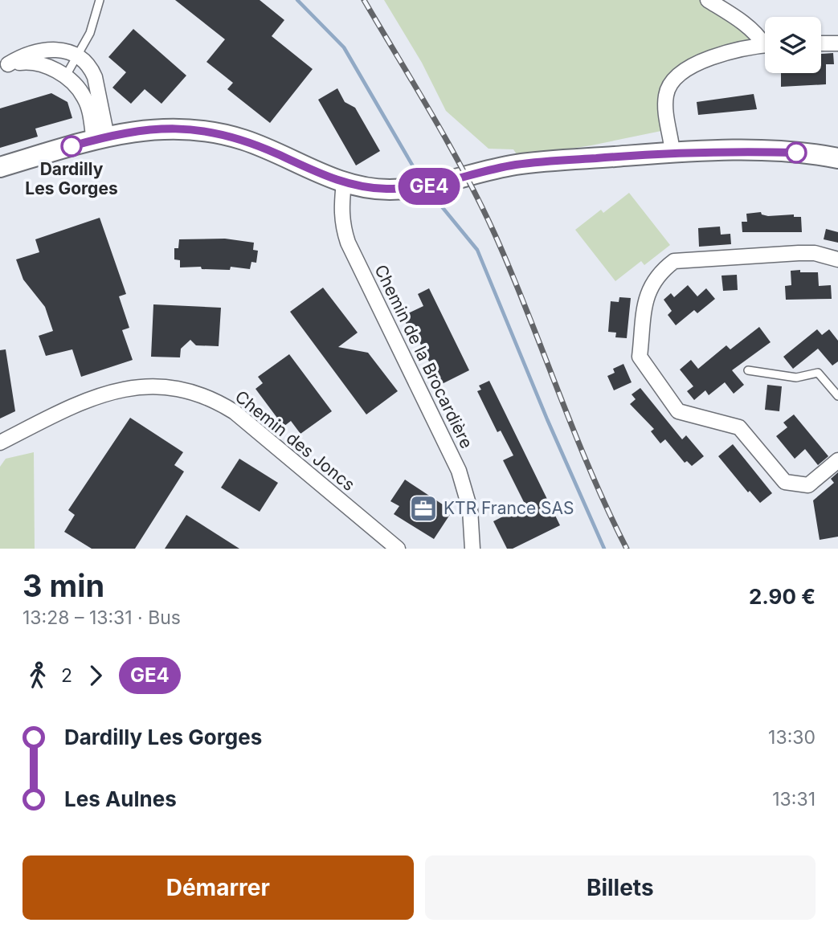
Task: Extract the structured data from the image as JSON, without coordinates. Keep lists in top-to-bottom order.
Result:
{
  "streets": {
    "street": ["Chemin de la Brocardière", "Chemin des Joncs"]
  },
  "places": {
    "other": ["Dardilly Les Gorges"],
    "office": ["KTR France SAS"]
  },
  "lines": ["bus line GE4"],
  "page": {
    "on_map": "GE4",
    "heading": ["3 min", "13:28 – 13:31 · Bus", "2.90 €"],
    "legs": ["2", "GE4"],
    "list": [
      {
        "name": "Dardilly Les Gorges",
        "value": "13:30"
      },
      {
        "name": "Les Aulnes",
        "value": "13:31"
      }
    ],
    "buttons": ["Démarrer", "Billets"]
  }
}
